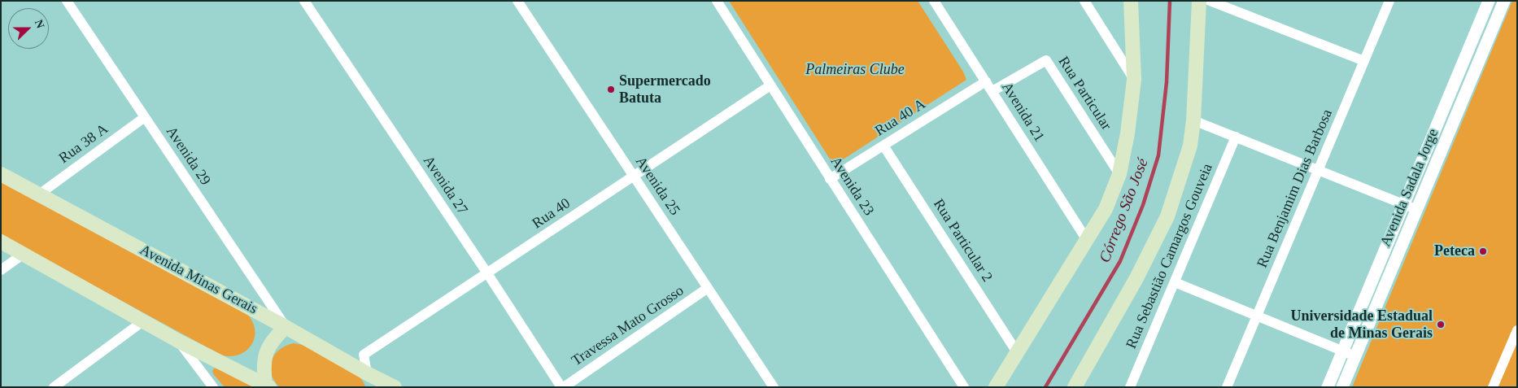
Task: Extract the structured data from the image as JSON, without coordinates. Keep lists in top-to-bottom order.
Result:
{
  "streets": {
    "main road": ["Avenida Minas Gerais"],
    "street": [
      "Rua Particular",
      "Avenida 21",
      "Rua 40 A",
      "Rua 38 A",
      "Avenida 29",
      "Avenida 27",
      "Avenida 25",
      "Avenida 23",
      "Avenida Sadala Jorge",
      "Rua Benjamim Dias Barbosa",
      "Rua 40",
      "Rua Particular 2",
      "Rua Sebastião Camargos Gouveia",
      "Travessa Mato Grosso"
    ]
  },
  "crossings": [
    ["Rua Particular", "Avenida 21"],
    ["Avenida 21", "Rua 40 A"],
    ["Rua 40 A", "Avenida 23"],
    ["Rua 40 A", "Rua Particular 2"],
    ["Rua 38 A", "Avenida 29"],
    ["Rua 38 A", "Avenida Minas Gerais"],
    ["Avenida 29", "Avenida Minas Gerais"],
    ["Avenida 27", "Rua 40"],
    ["Avenida 27", "Travessa Mato Grosso"],
    ["Avenida 25", "Rua 40"],
    ["Avenida 25", "Travessa Mato Grosso"],
    ["Avenida 23", "Rua 40"],
    ["Rua 40", "Avenida Minas Gerais"]
  ],
  "water": ["Córrego São José"],
  "parks": ["Palmeiras Clube"],
  "places": ["Supermercado Batuta", "Peteca", "Universidade Estadual de Minas Gerais"],
  "north": "right"
}
